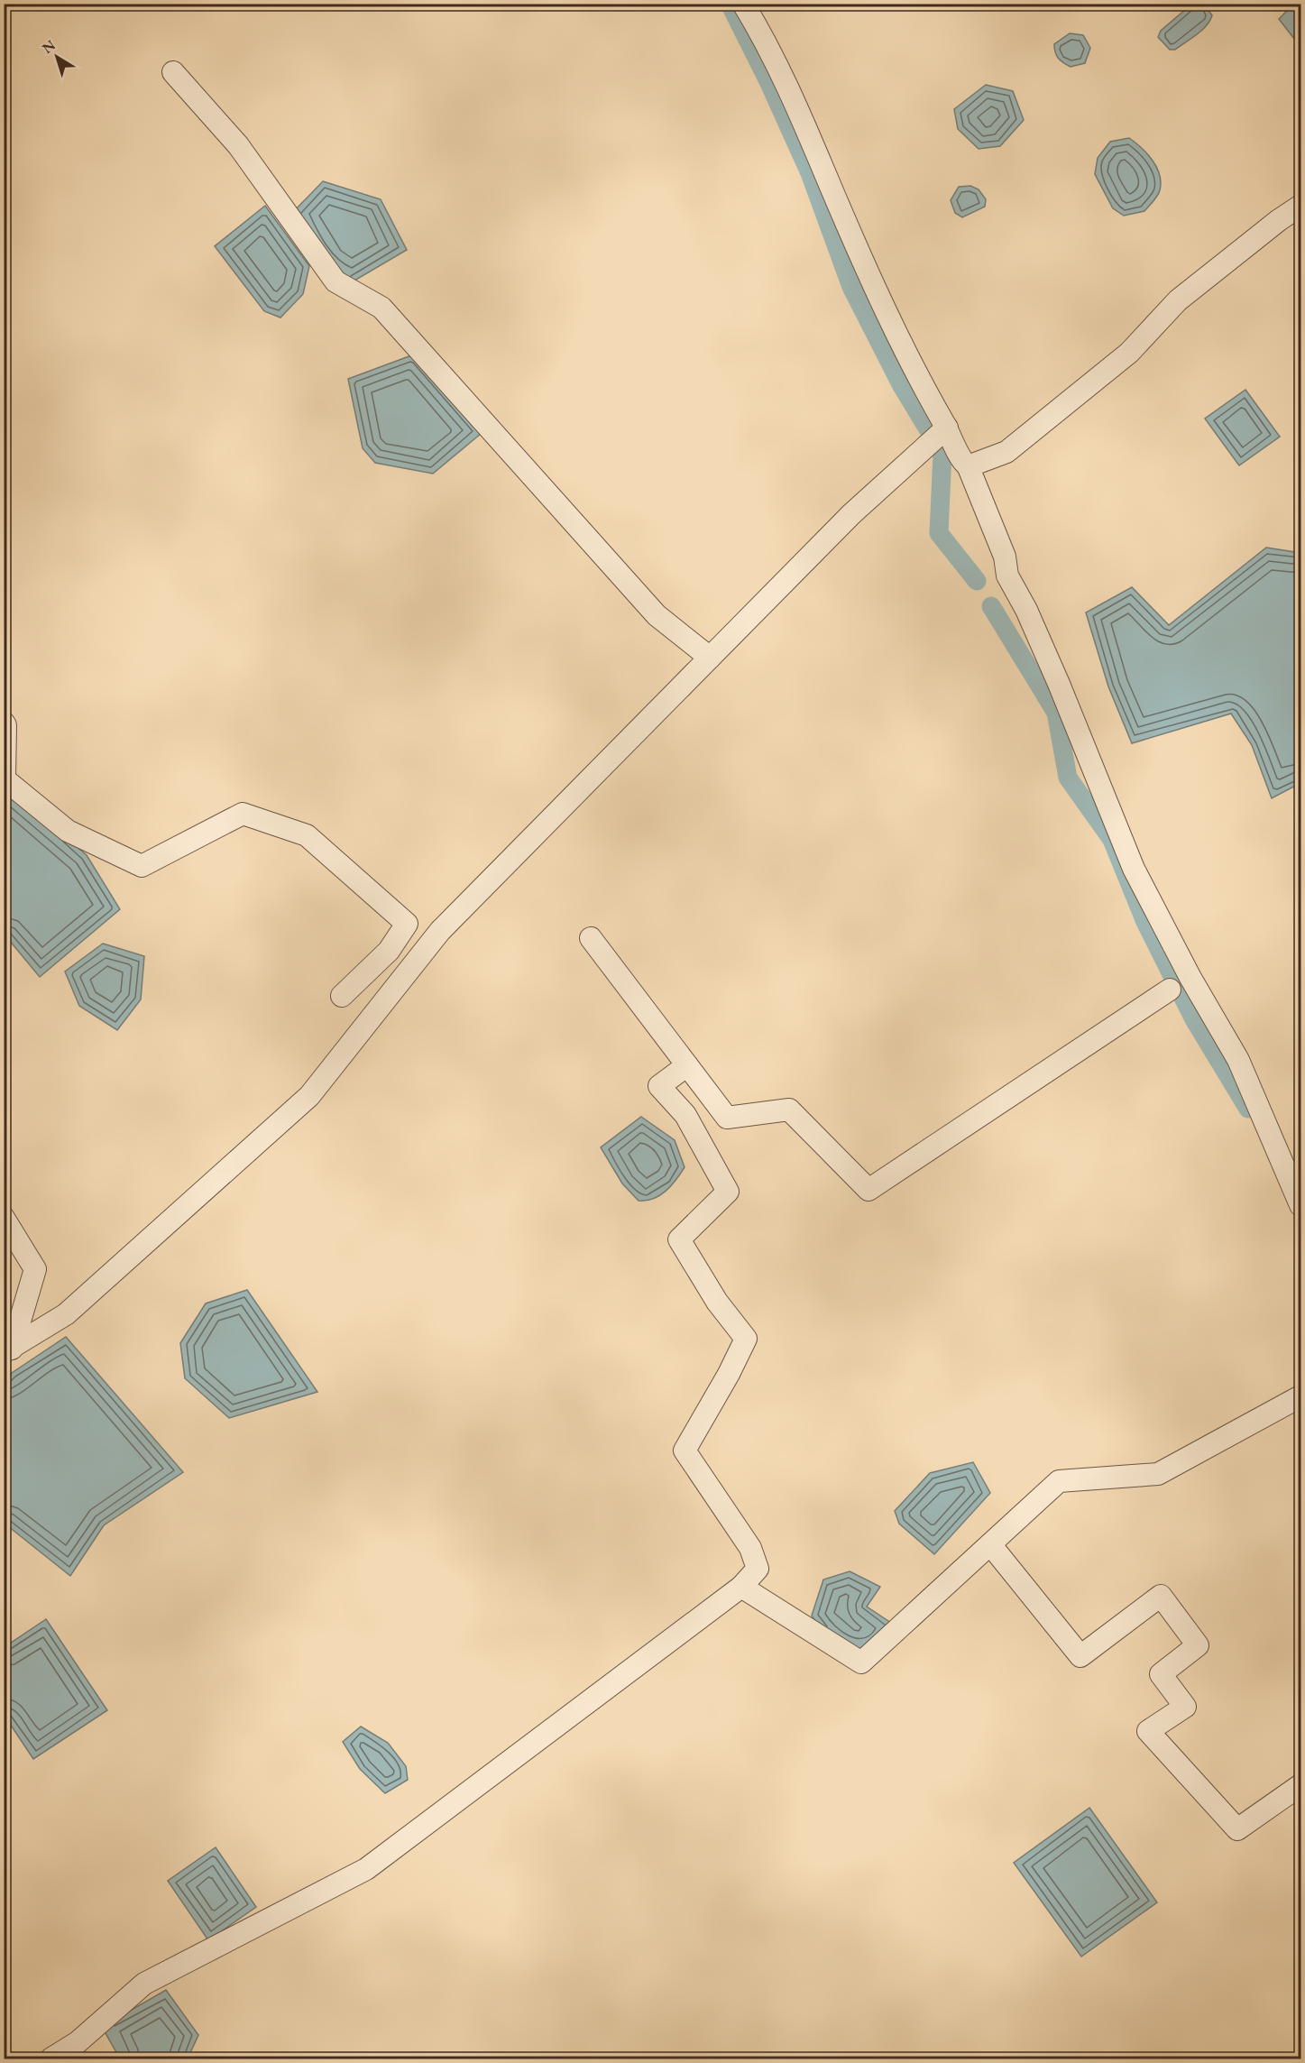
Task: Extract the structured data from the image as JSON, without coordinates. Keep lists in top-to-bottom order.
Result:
{
  "north": "top left"
}
